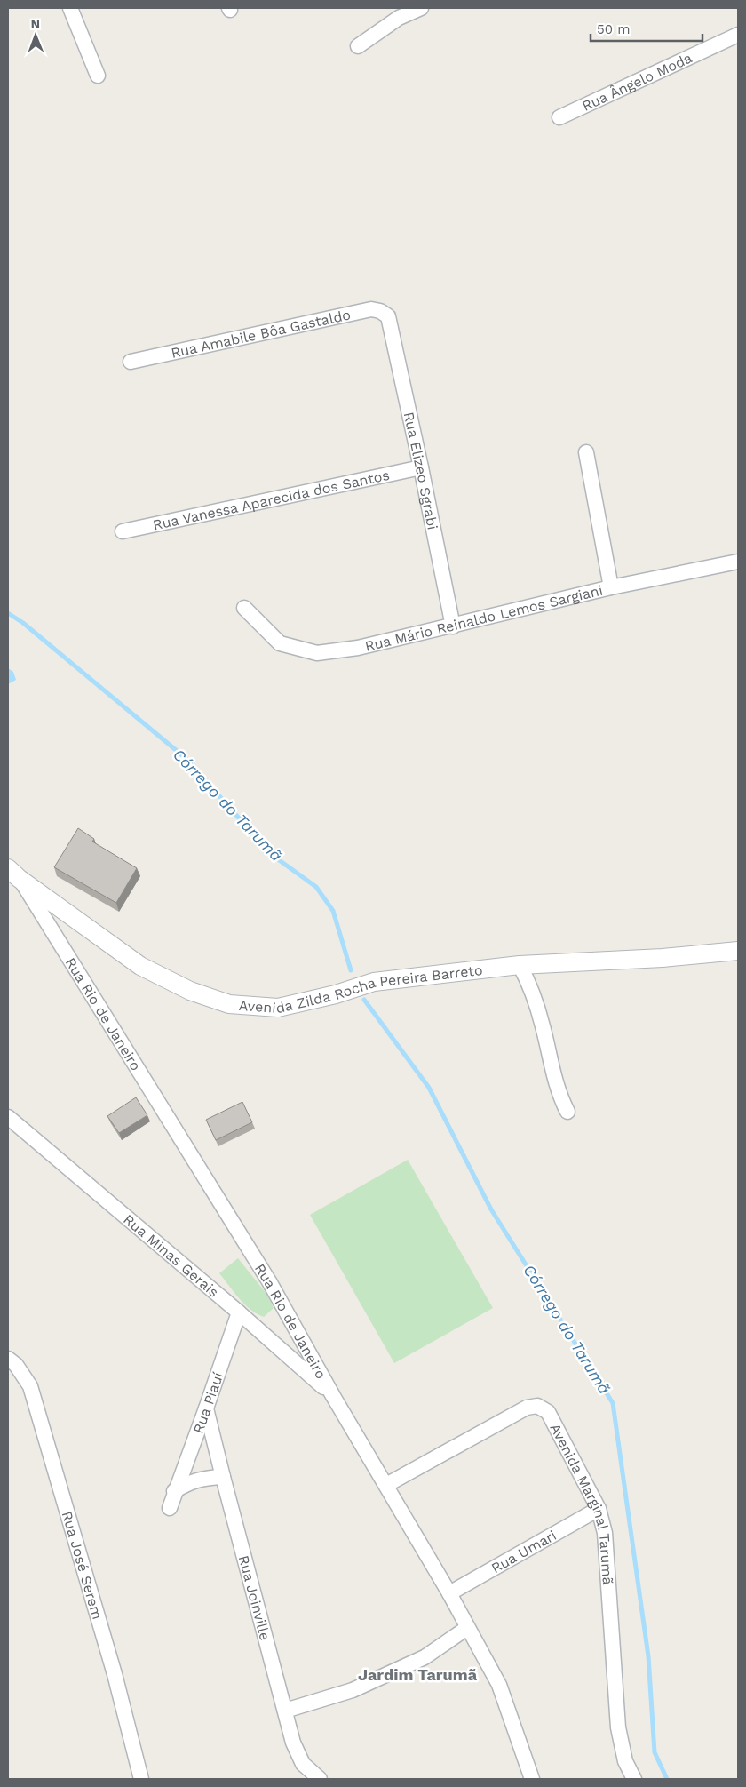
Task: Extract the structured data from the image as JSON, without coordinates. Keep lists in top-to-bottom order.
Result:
{
  "streets": {
    "street": [
      "Rua Ângelo Moda",
      "Rua Amabile Bôa Gastaldo",
      "Rua Elizeo Sgrabi",
      "Rua Vanessa Aparecida dos Santos",
      "Rua Mário Reinaldo Lemos Sargiani",
      "Avenida Zilda Rocha Pereira Barreto",
      "Rua Rio de Janeiro",
      "Rua Minas Gerais",
      "Rua Piauí",
      "Avenida Marginal Tarumã",
      "Rua Umari",
      "Rua José Serem",
      "Rua Joinville"
    ]
  },
  "crossings": [
    ["Rua Amabile Bôa Gastaldo", "Rua Elizeo Sgrabi"],
    ["Rua Elizeo Sgrabi", "Rua Vanessa Aparecida dos Santos"],
    ["Rua Elizeo Sgrabi", "Rua Mário Reinaldo Lemos Sargiani"],
    ["Avenida Zilda Rocha Pereira Barreto", "Rua Rio de Janeiro"],
    ["Rua Rio de Janeiro", "Rua Minas Gerais"],
    ["Rua Rio de Janeiro", "Avenida Marginal Tarumã"],
    ["Rua Rio de Janeiro", "Rua Umari"],
    ["Rua Minas Gerais", "Rua Piauí"],
    ["Rua Piauí", "Rua Joinville"],
    ["Avenida Marginal Tarumã", "Rua Umari"]
  ],
  "districts": ["Jardim Tarumã"],
  "water": ["Córrego do Tarumã"],
  "scale_bar": "50 m",
  "north": "top"
}
